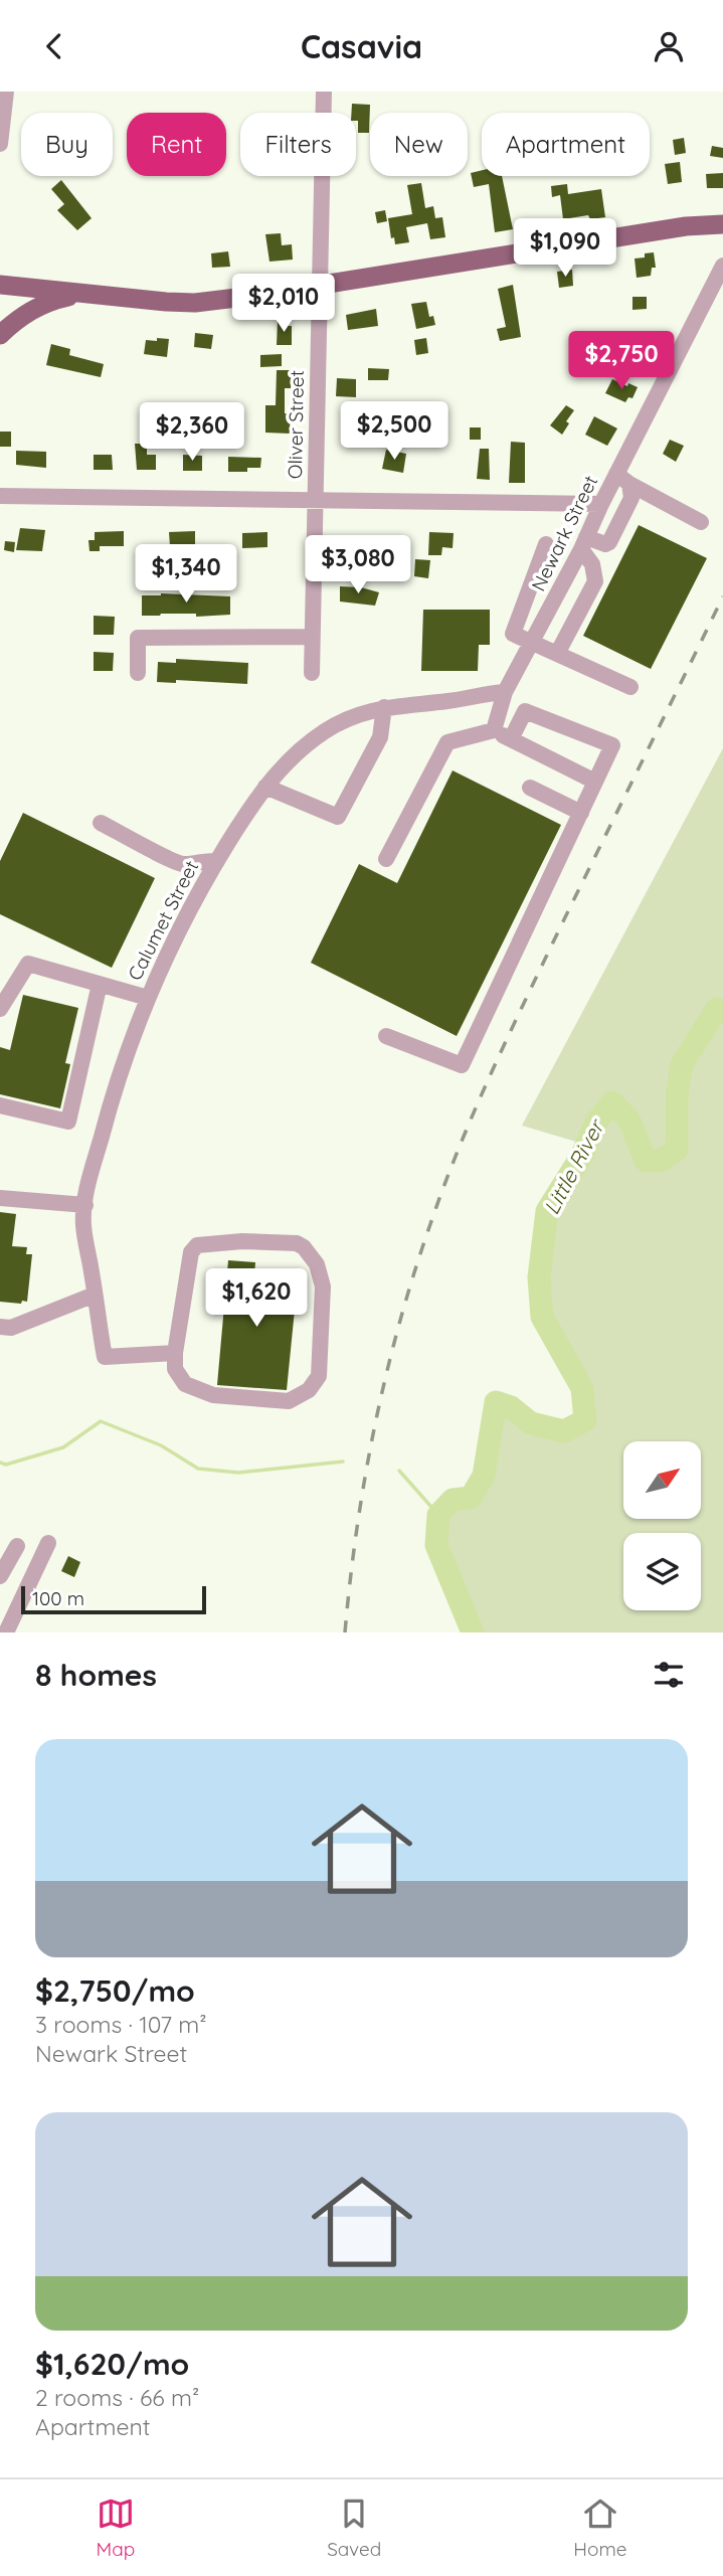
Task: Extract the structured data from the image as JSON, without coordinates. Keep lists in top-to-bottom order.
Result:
{
  "streets": {
    "street": ["Oliver Street", "Newark Street", "Calumet Street"]
  },
  "water": ["Little River"],
  "scale_bar": "100 m",
  "north": "top right",
  "page": {
    "header": "Casavia",
    "chip": [
      "Buy",
      "Rent",
      "Filters",
      "New",
      "Apartment"
    ],
    "price": [
      "$1,090",
      "$2,010",
      "$2,750",
      "$2,500",
      "$2,360",
      "$3,080",
      "$1,340",
      "$1,620"
    ],
    "scale": "100 m",
    "heading": "8 homes",
    "list": [
      {
        "name": "$2,750/mo",
        "note": "3 rooms · 107 m² · Newark Street"
      },
      {
        "name": "$1,620/mo",
        "note": "2 rooms · 66 m² · Apartment"
      }
    ],
    "tabs": ["Map", "Saved", "Home"]
  }
}
